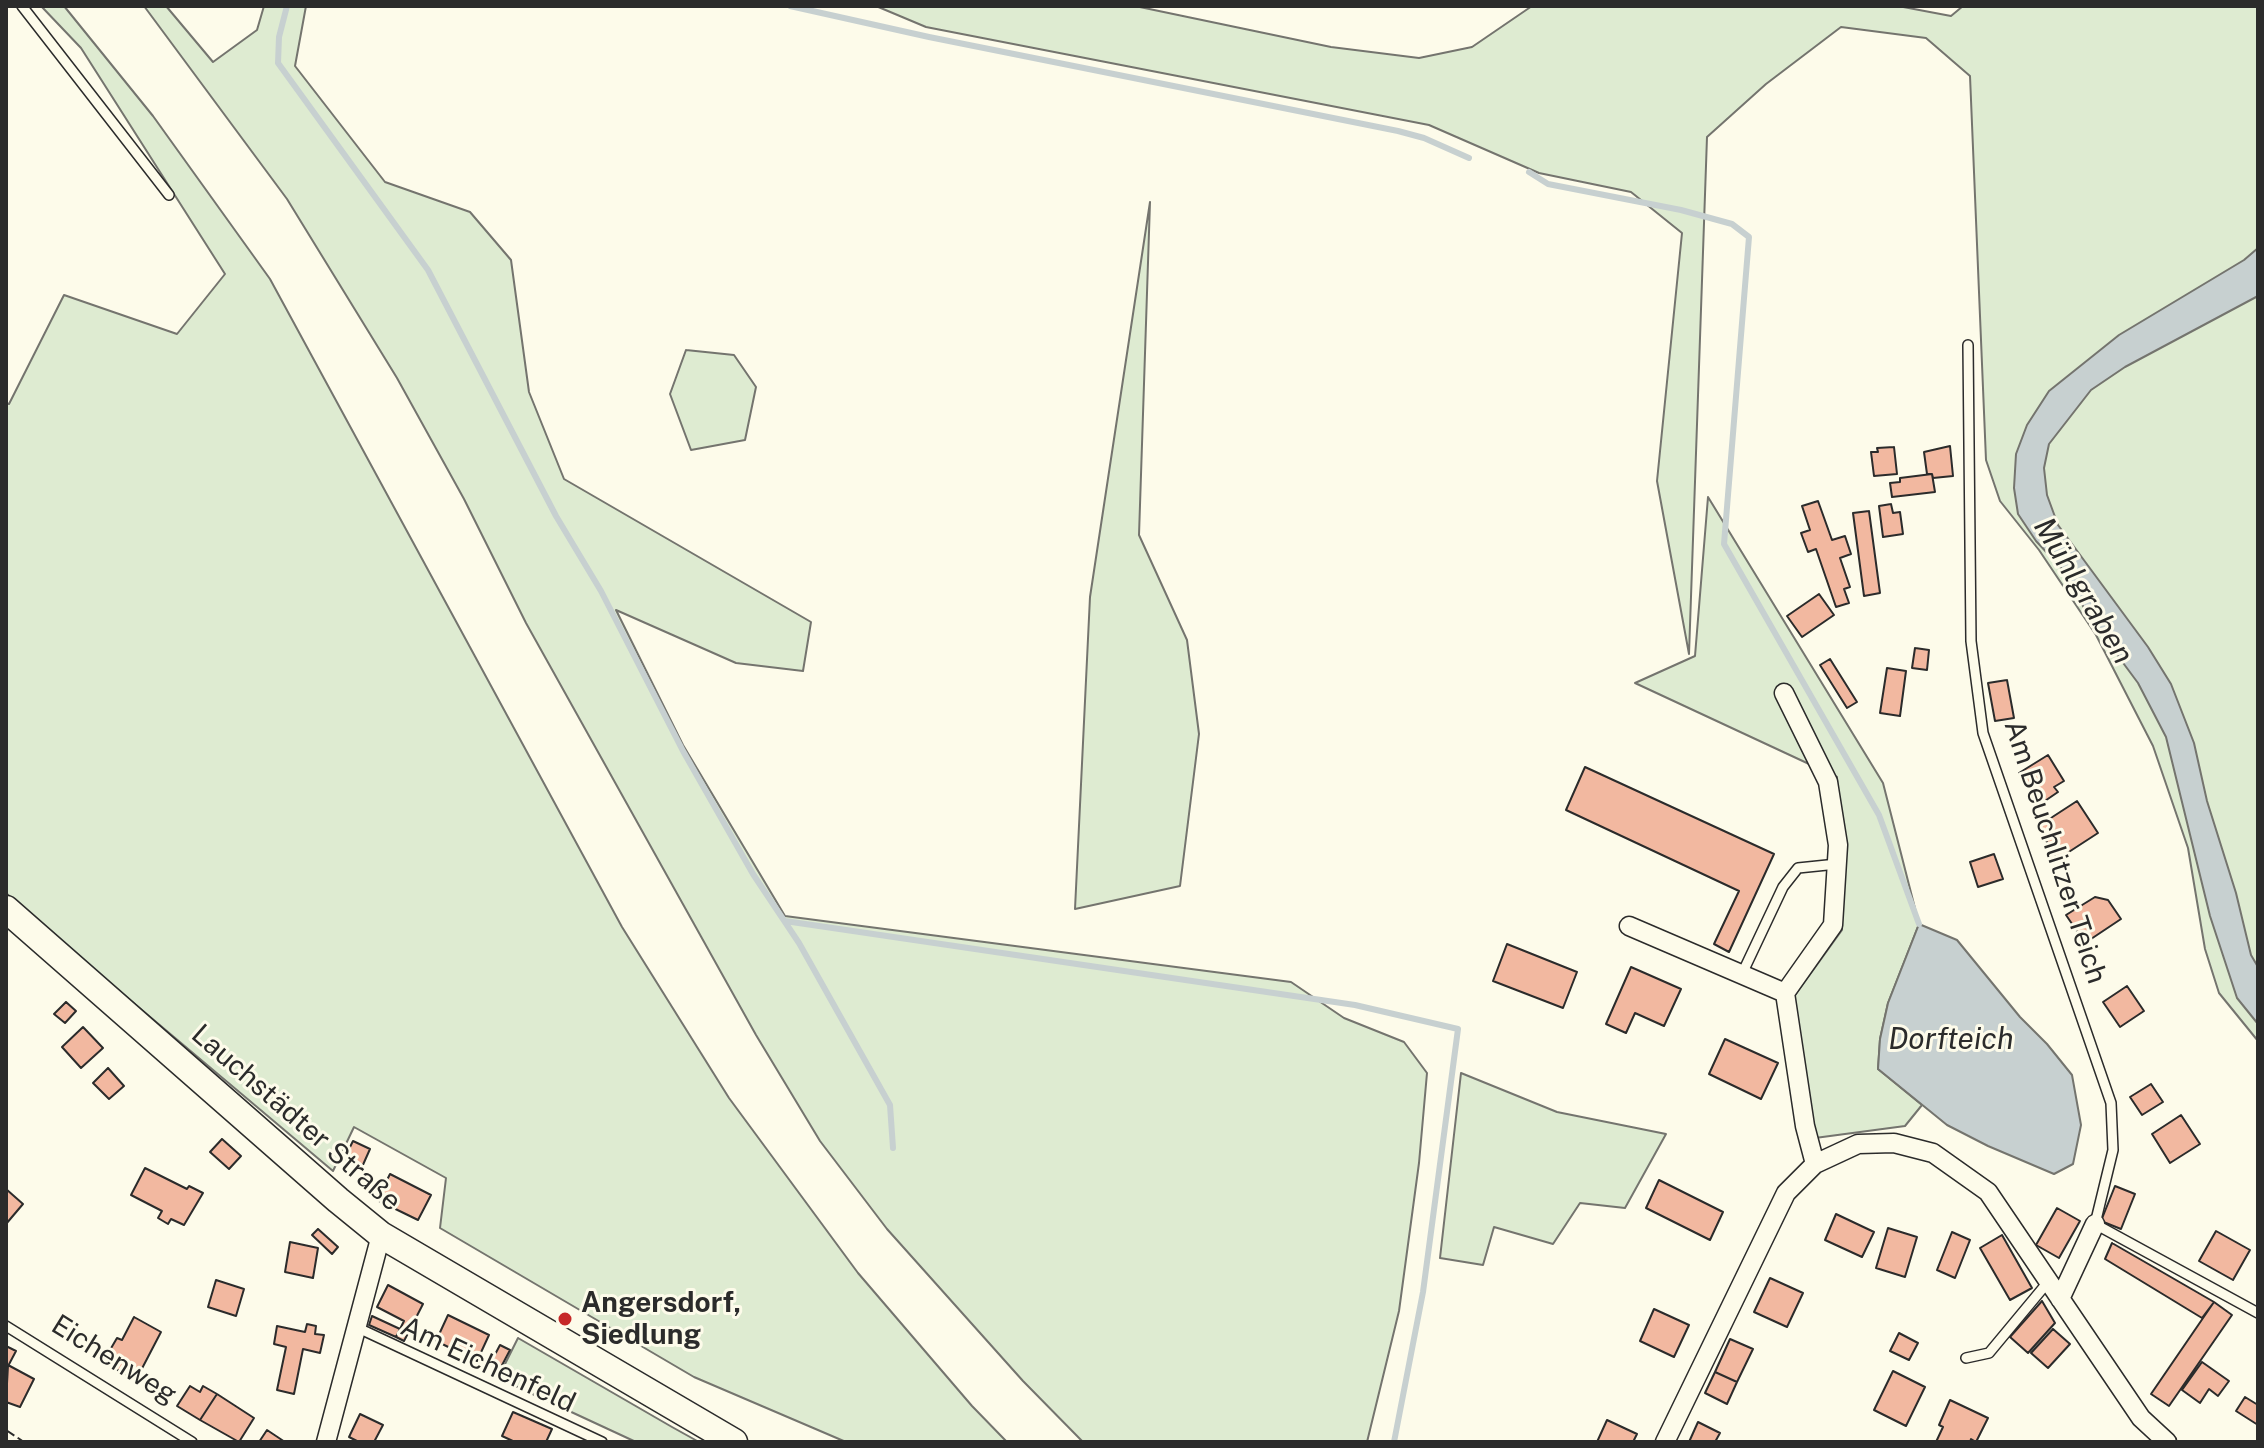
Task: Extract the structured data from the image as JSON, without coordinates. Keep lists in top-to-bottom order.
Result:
{
  "streets": {
    "main road": ["Lauchstädter Straße"],
    "street": ["Am Beuchlitzer Teich"],
    "lane": ["Eichenweg", "Am Eichenfeld"]
  },
  "water": ["Mühlgraben", "Dorfteich"],
  "places": ["Angersdorf, Siedlung"]
}
